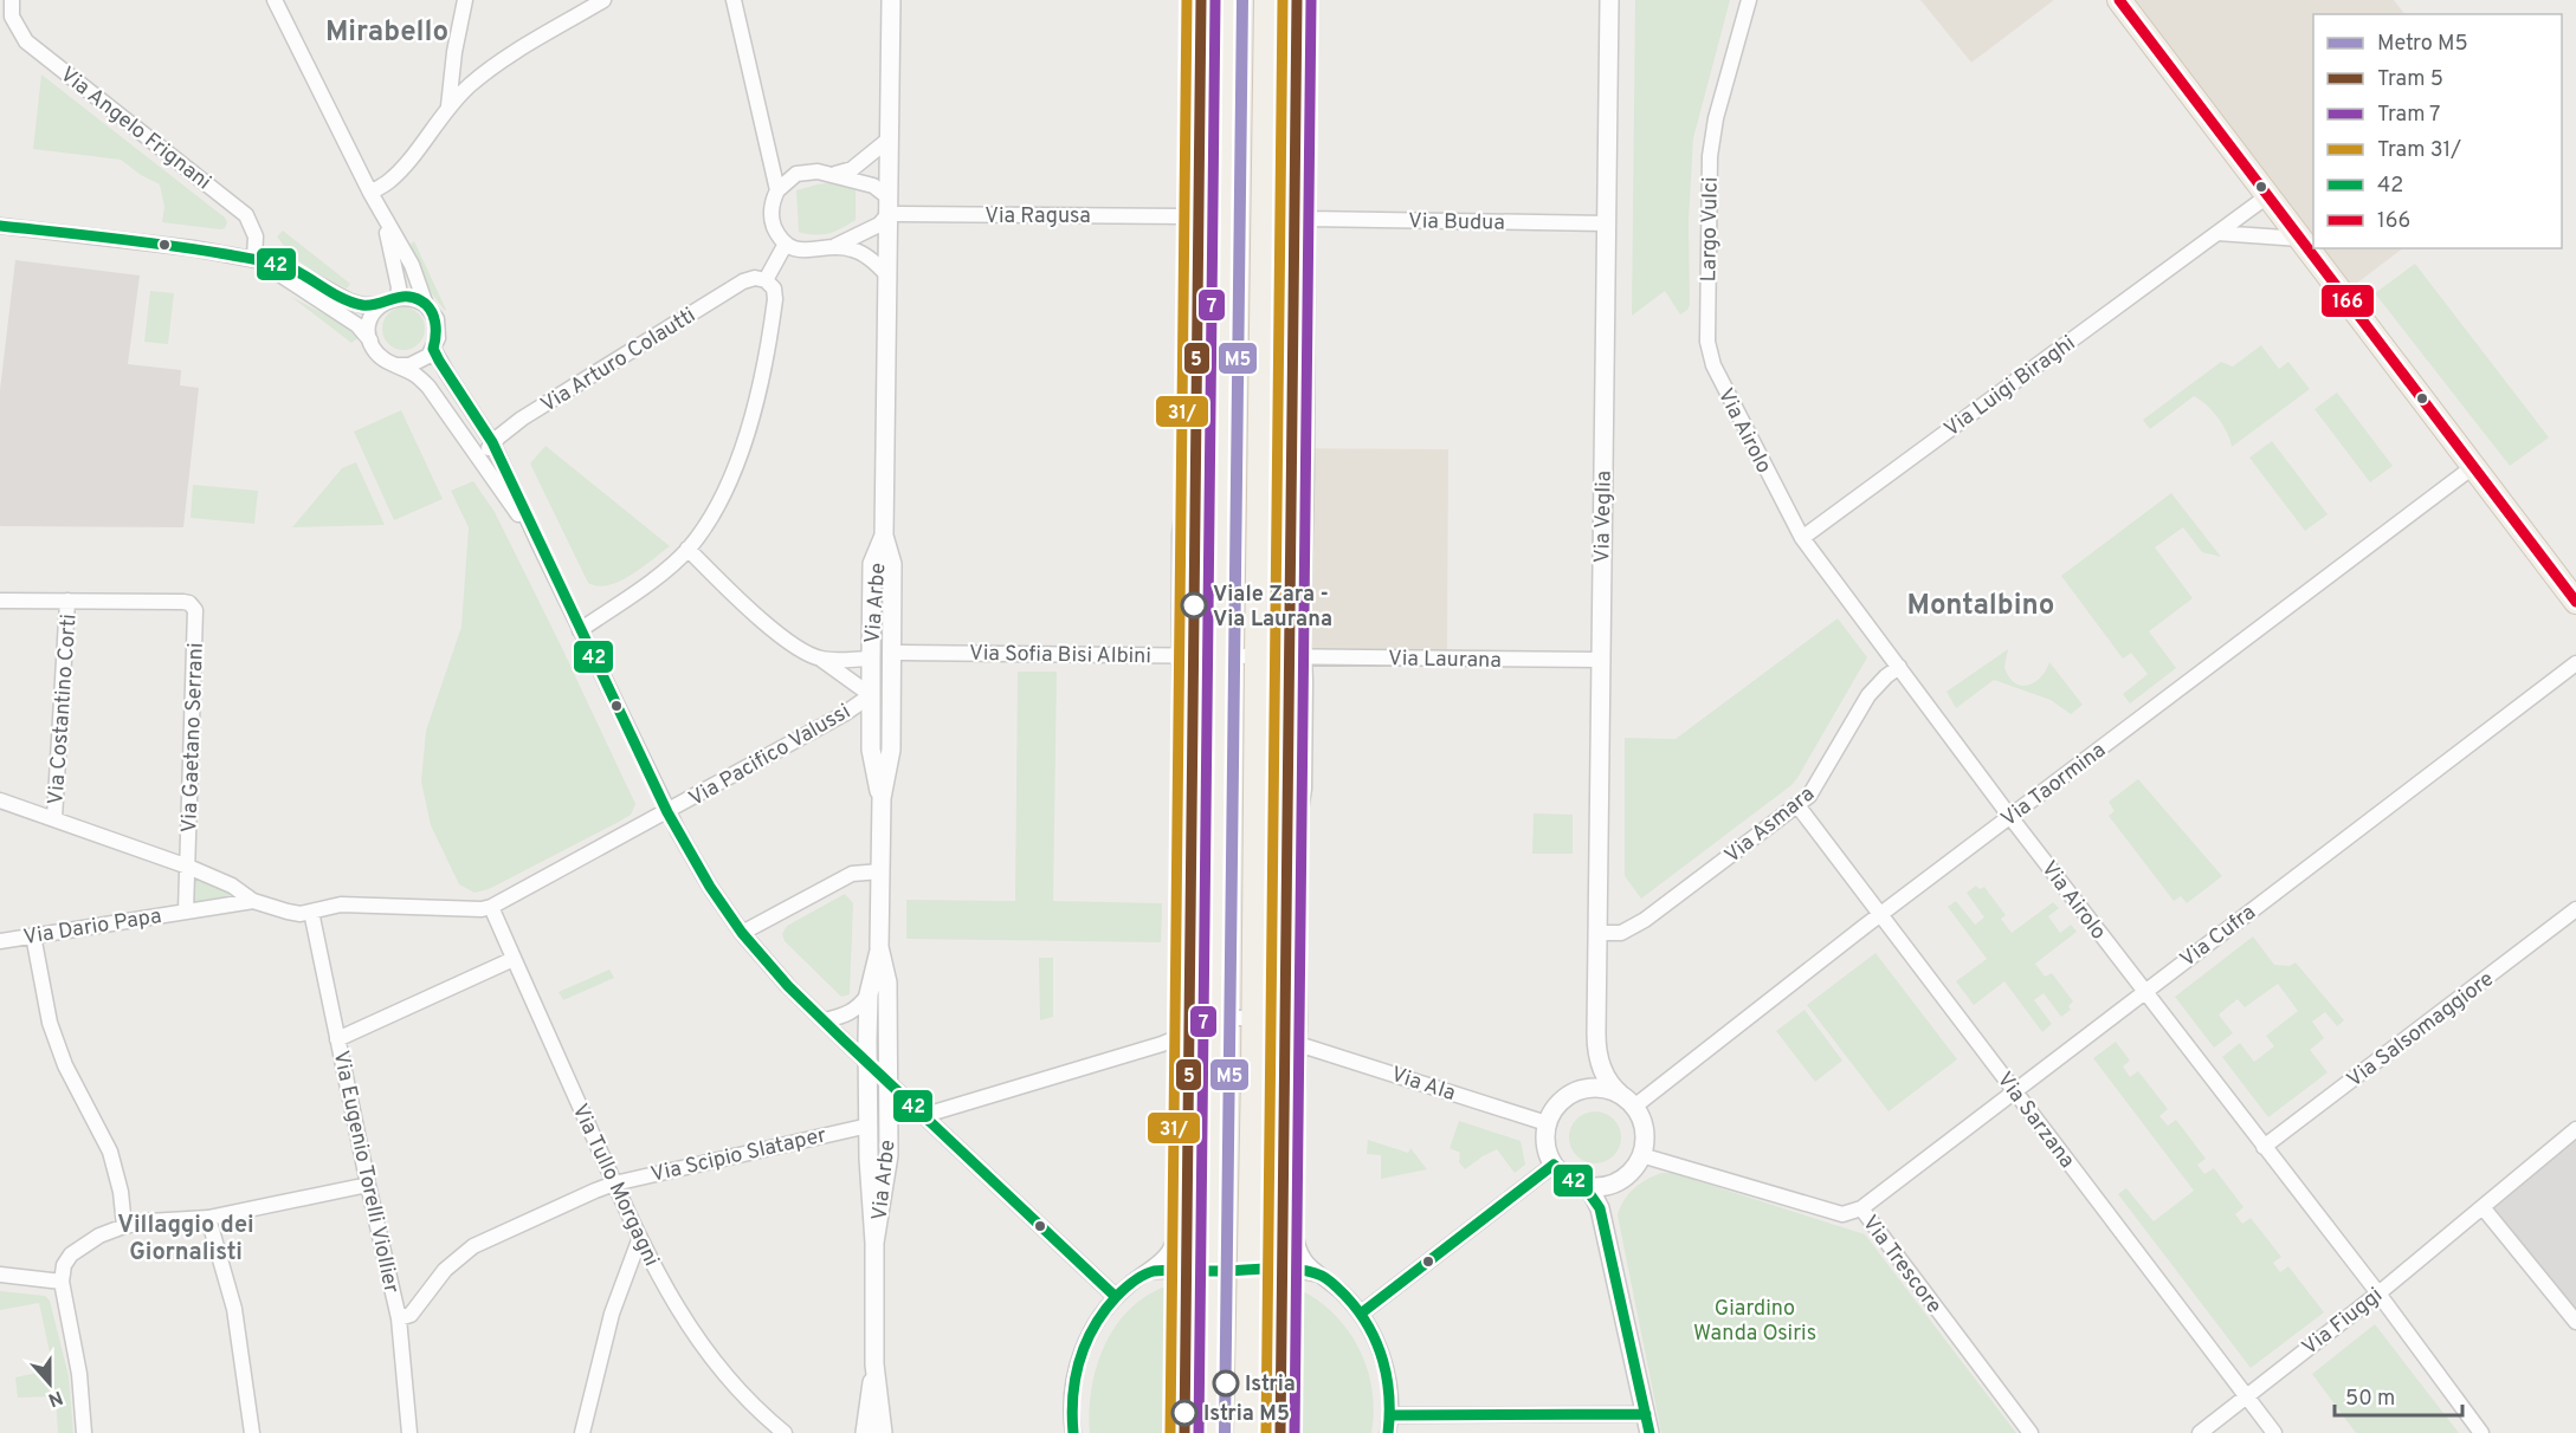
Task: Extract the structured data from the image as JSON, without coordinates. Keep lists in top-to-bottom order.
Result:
{
  "streets": {
    "street": [
      "Via Angelo Frignani",
      "Via Ragusa",
      "Via Budua",
      "Largo Vulci",
      "Via Arturo Colautti",
      "Via Luigi Biraghi",
      "Via Airolo",
      "Via Veglia",
      "Via Arbe",
      "Via Sofia Bisi Albini",
      "Via Laurana",
      "Via Costantino Corti",
      "Via Gaetano Serrani",
      "Via Pacifico Valussi",
      "Via Taormina",
      "Via Asmara",
      "Via Dario Papa",
      "Via Cufra",
      "Via Salsomaggiore",
      "Via Ala",
      "Via Sarzana",
      "Via Scipio Slataper",
      "Via Eugenio Torelli Viollier",
      "Via Tullo Morgagni",
      "Via Trescore",
      "Via Fiuggi"
    ]
  },
  "crossings": [
    ["Via Ragusa", "Via Arbe"],
    ["Via Budua", "Via Veglia"],
    ["Largo Vulci", "Via Airolo"],
    ["Via Luigi Biraghi", "Via Airolo"],
    ["Via Airolo", "Via Taormina"],
    ["Via Airolo", "Via Asmara"],
    ["Via Airolo", "Via Cufra"],
    ["Via Airolo", "Via Salsomaggiore"],
    ["Via Airolo", "Via Fiuggi"],
    ["Via Veglia", "Via Laurana"],
    ["Via Veglia", "Via Taormina"],
    ["Via Veglia", "Via Asmara"],
    ["Via Veglia", "Via Ala"],
    ["Via Veglia", "Via Trescore"],
    ["Via Arbe", "Via Sofia Bisi Albini"],
    ["Via Arbe", "Via Pacifico Valussi"],
    ["Via Arbe", "Via Scipio Slataper"],
    ["Via Sofia Bisi Albini", "Via Laurana"],
    ["Via Costantino Corti", "Via Gaetano Serrani"],
    ["Via Gaetano Serrani", "Via Dario Papa"],
    ["Via Pacifico Valussi", "Via Dario Papa"],
    ["Via Pacifico Valussi", "Via Tullo Morgagni"],
    ["Via Taormina", "Via Ala"],
    ["Via Taormina", "Via Sarzana"],
    ["Via Taormina", "Via Trescore"],
    ["Via Asmara", "Via Sarzana"],
    ["Via Dario Papa", "Via Eugenio Torelli Viollier"],
    ["Via Dario Papa", "Via Tullo Morgagni"],
    ["Via Cufra", "Via Sarzana"],
    ["Via Cufra", "Via Trescore"],
    ["Via Ala", "Via Trescore"],
    ["Via Sarzana", "Via Fiuggi"],
    ["Via Scipio Slataper", "Via Eugenio Torelli Viollier"],
    ["Via Scipio Slataper", "Via Tullo Morgagni"]
  ],
  "districts": ["Mirabello", "Montalbino", "Villaggio dei Giornalisti"],
  "parks": ["Giardino Wanda Osiris"],
  "places": ["Viale Zara - Via Laurana", "Istria", "Istria M5"],
  "lines": [
    "metro line M5",
    "tram line 5",
    "tram line 7",
    "tram line 31/",
    "transit line 166",
    "transit line 42"
  ],
  "legend": [
    "Metro M5",
    "Tram 5",
    "Tram 7",
    "Tram 31/",
    "42",
    "166"
  ],
  "scale_bar": "50 m",
  "north": "bottom"
}
